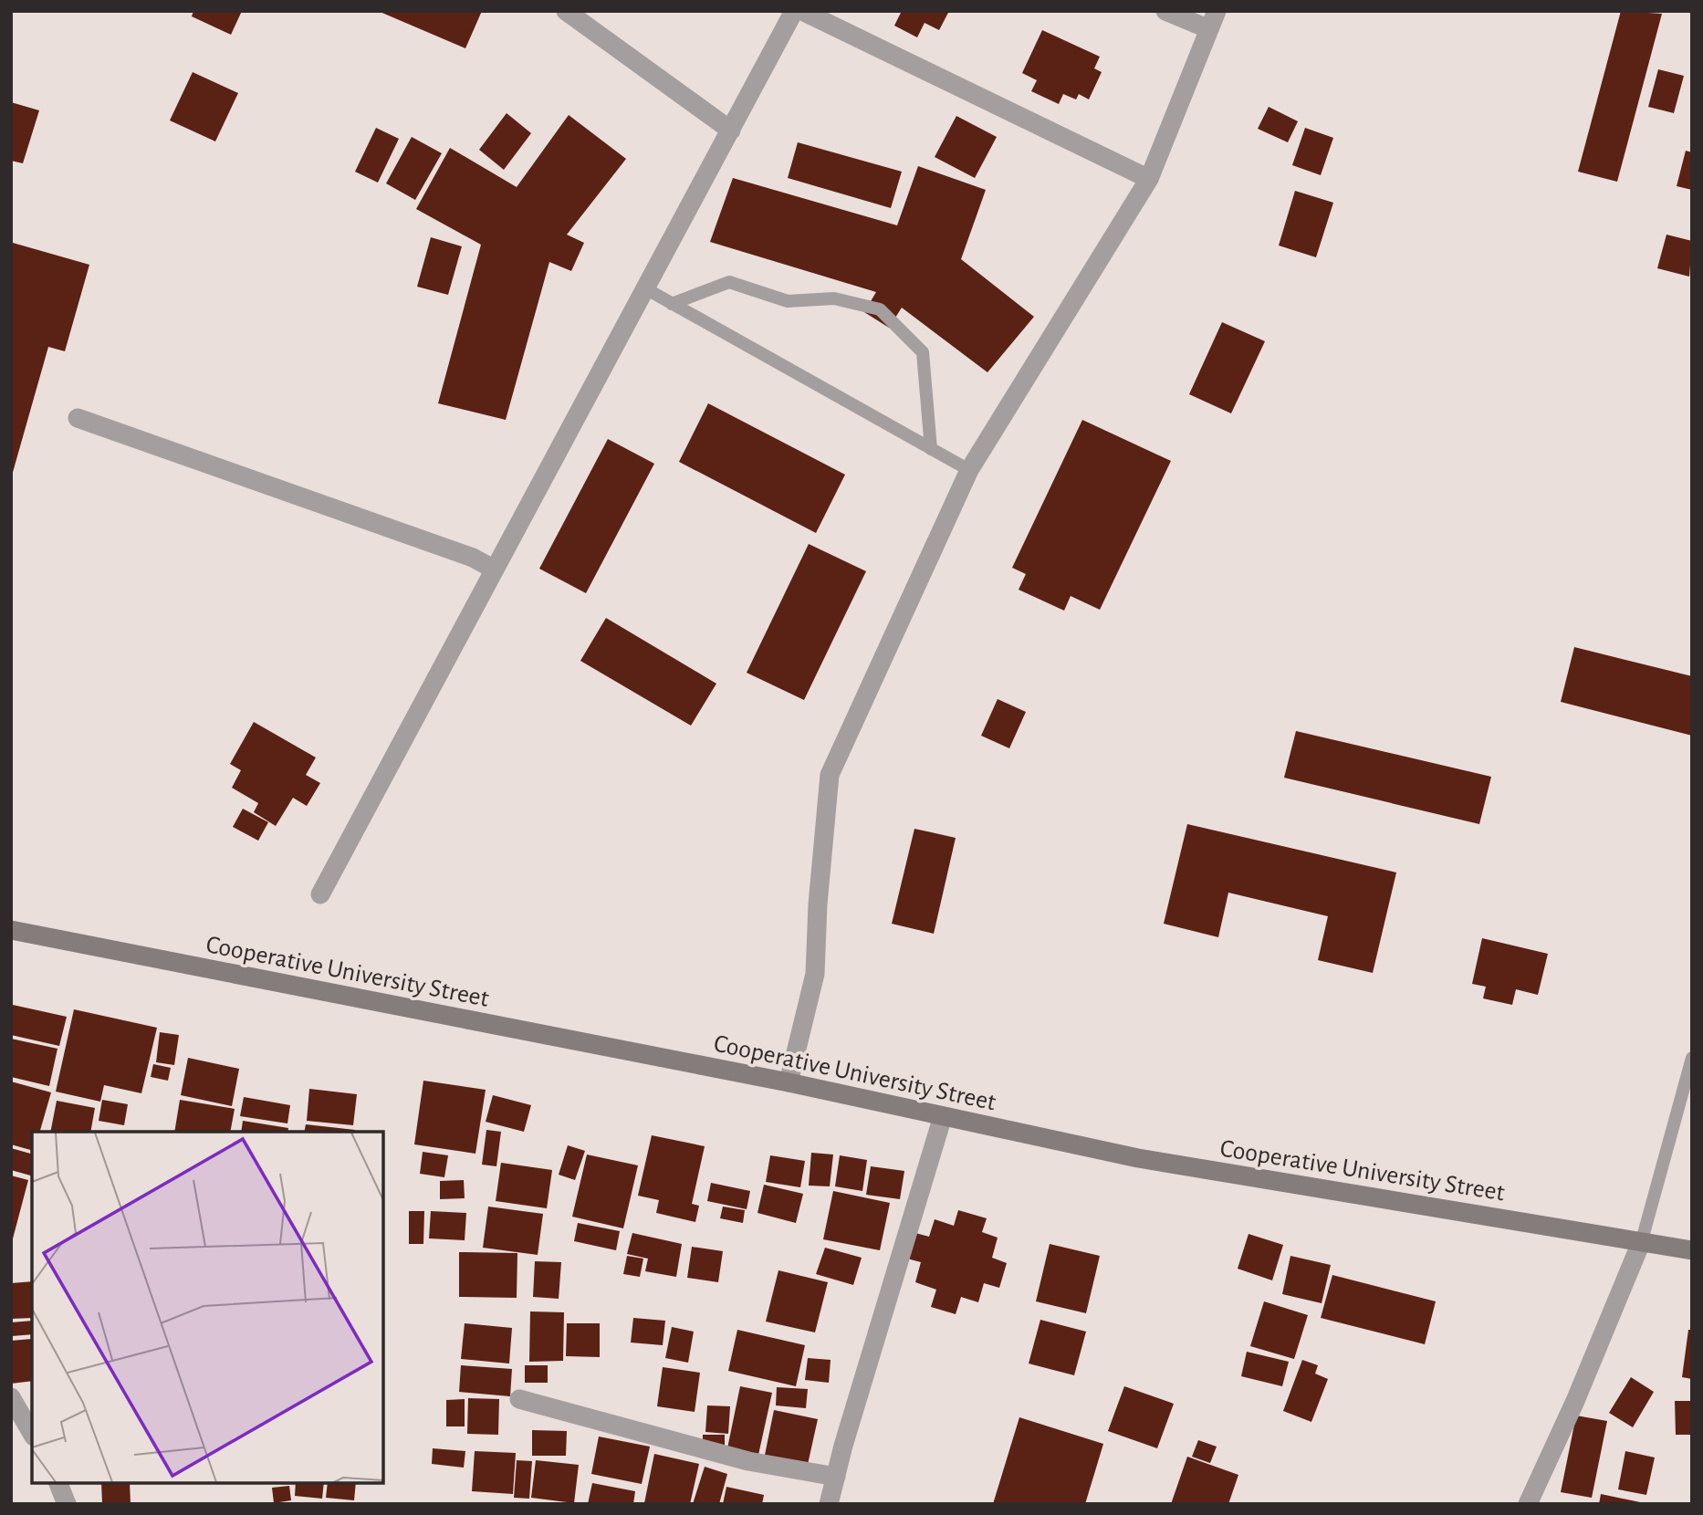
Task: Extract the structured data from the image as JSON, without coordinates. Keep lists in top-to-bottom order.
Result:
{
  "streets": {
    "street": ["Cooperative University Street"]
  }
}
